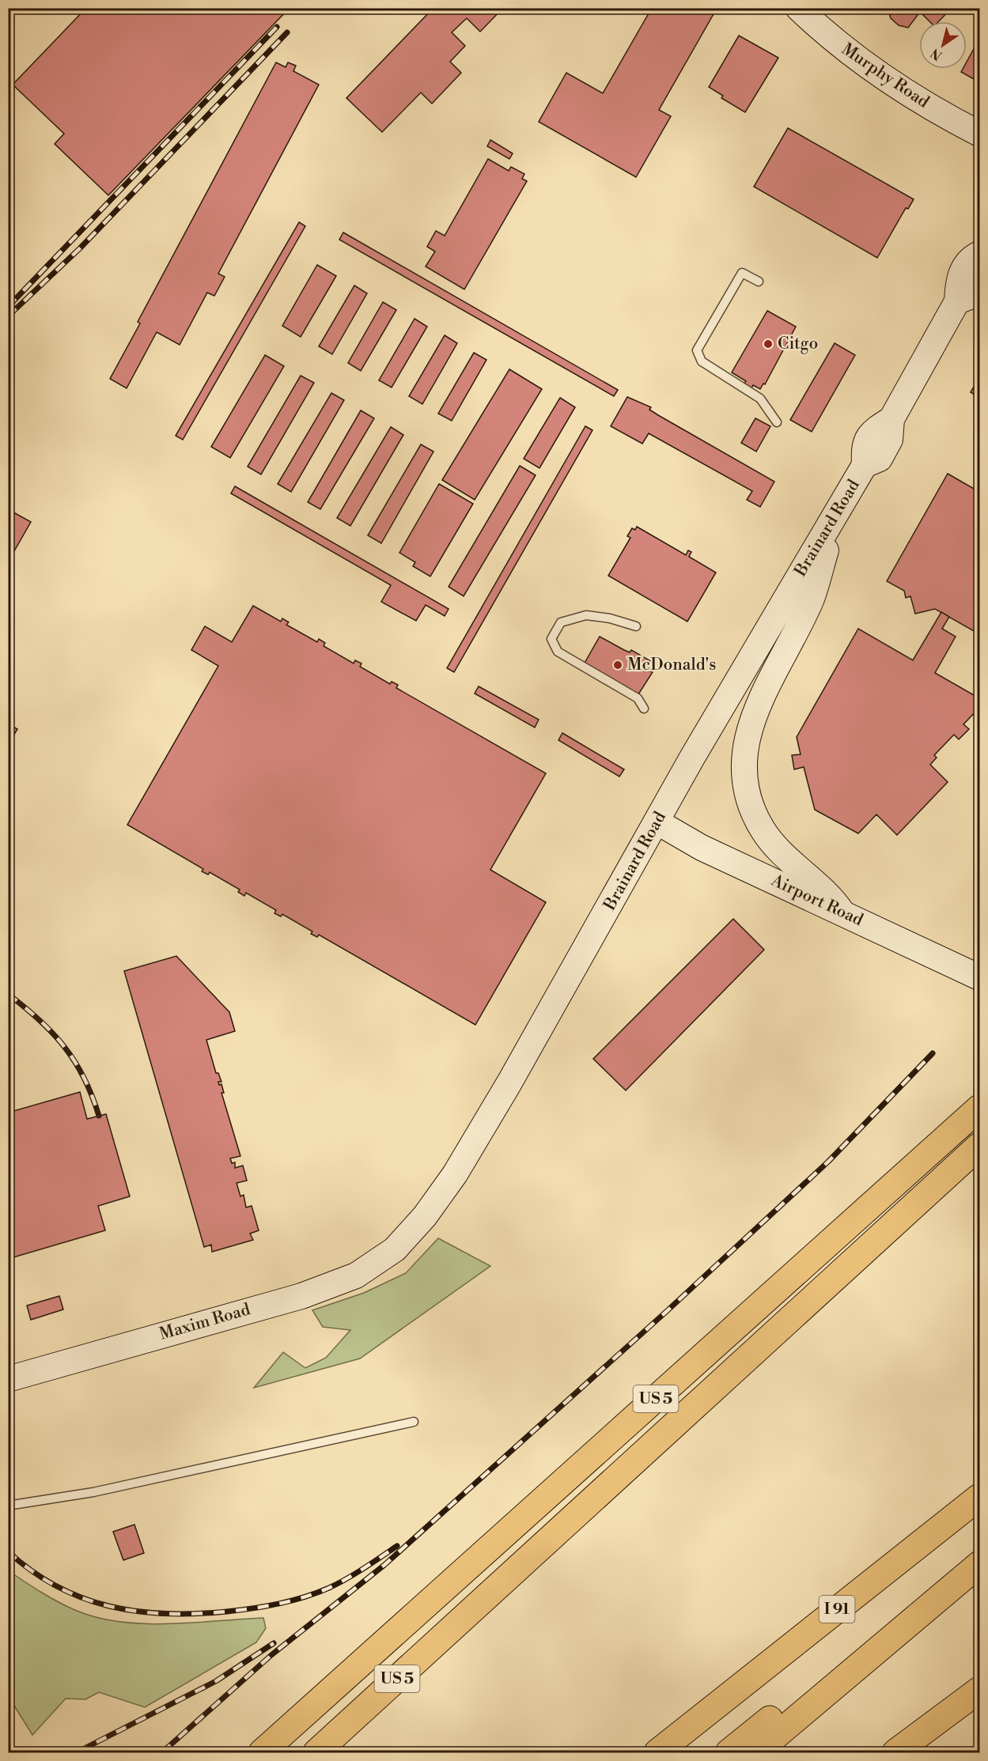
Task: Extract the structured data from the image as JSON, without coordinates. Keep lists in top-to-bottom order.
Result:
{
  "streets": {
    "highway": ["US 5", "I 91"],
    "main road": [
      "Murphy Road",
      "Brainard Road",
      "Airport Road",
      "Maxim Road"
    ]
  },
  "crossings": [
    ["Brainard Road", "Airport Road"],
    ["Brainard Road", "Maxim Road"]
  ],
  "places": ["Citgo", "McDonald's"],
  "north": "bottom left"
}
